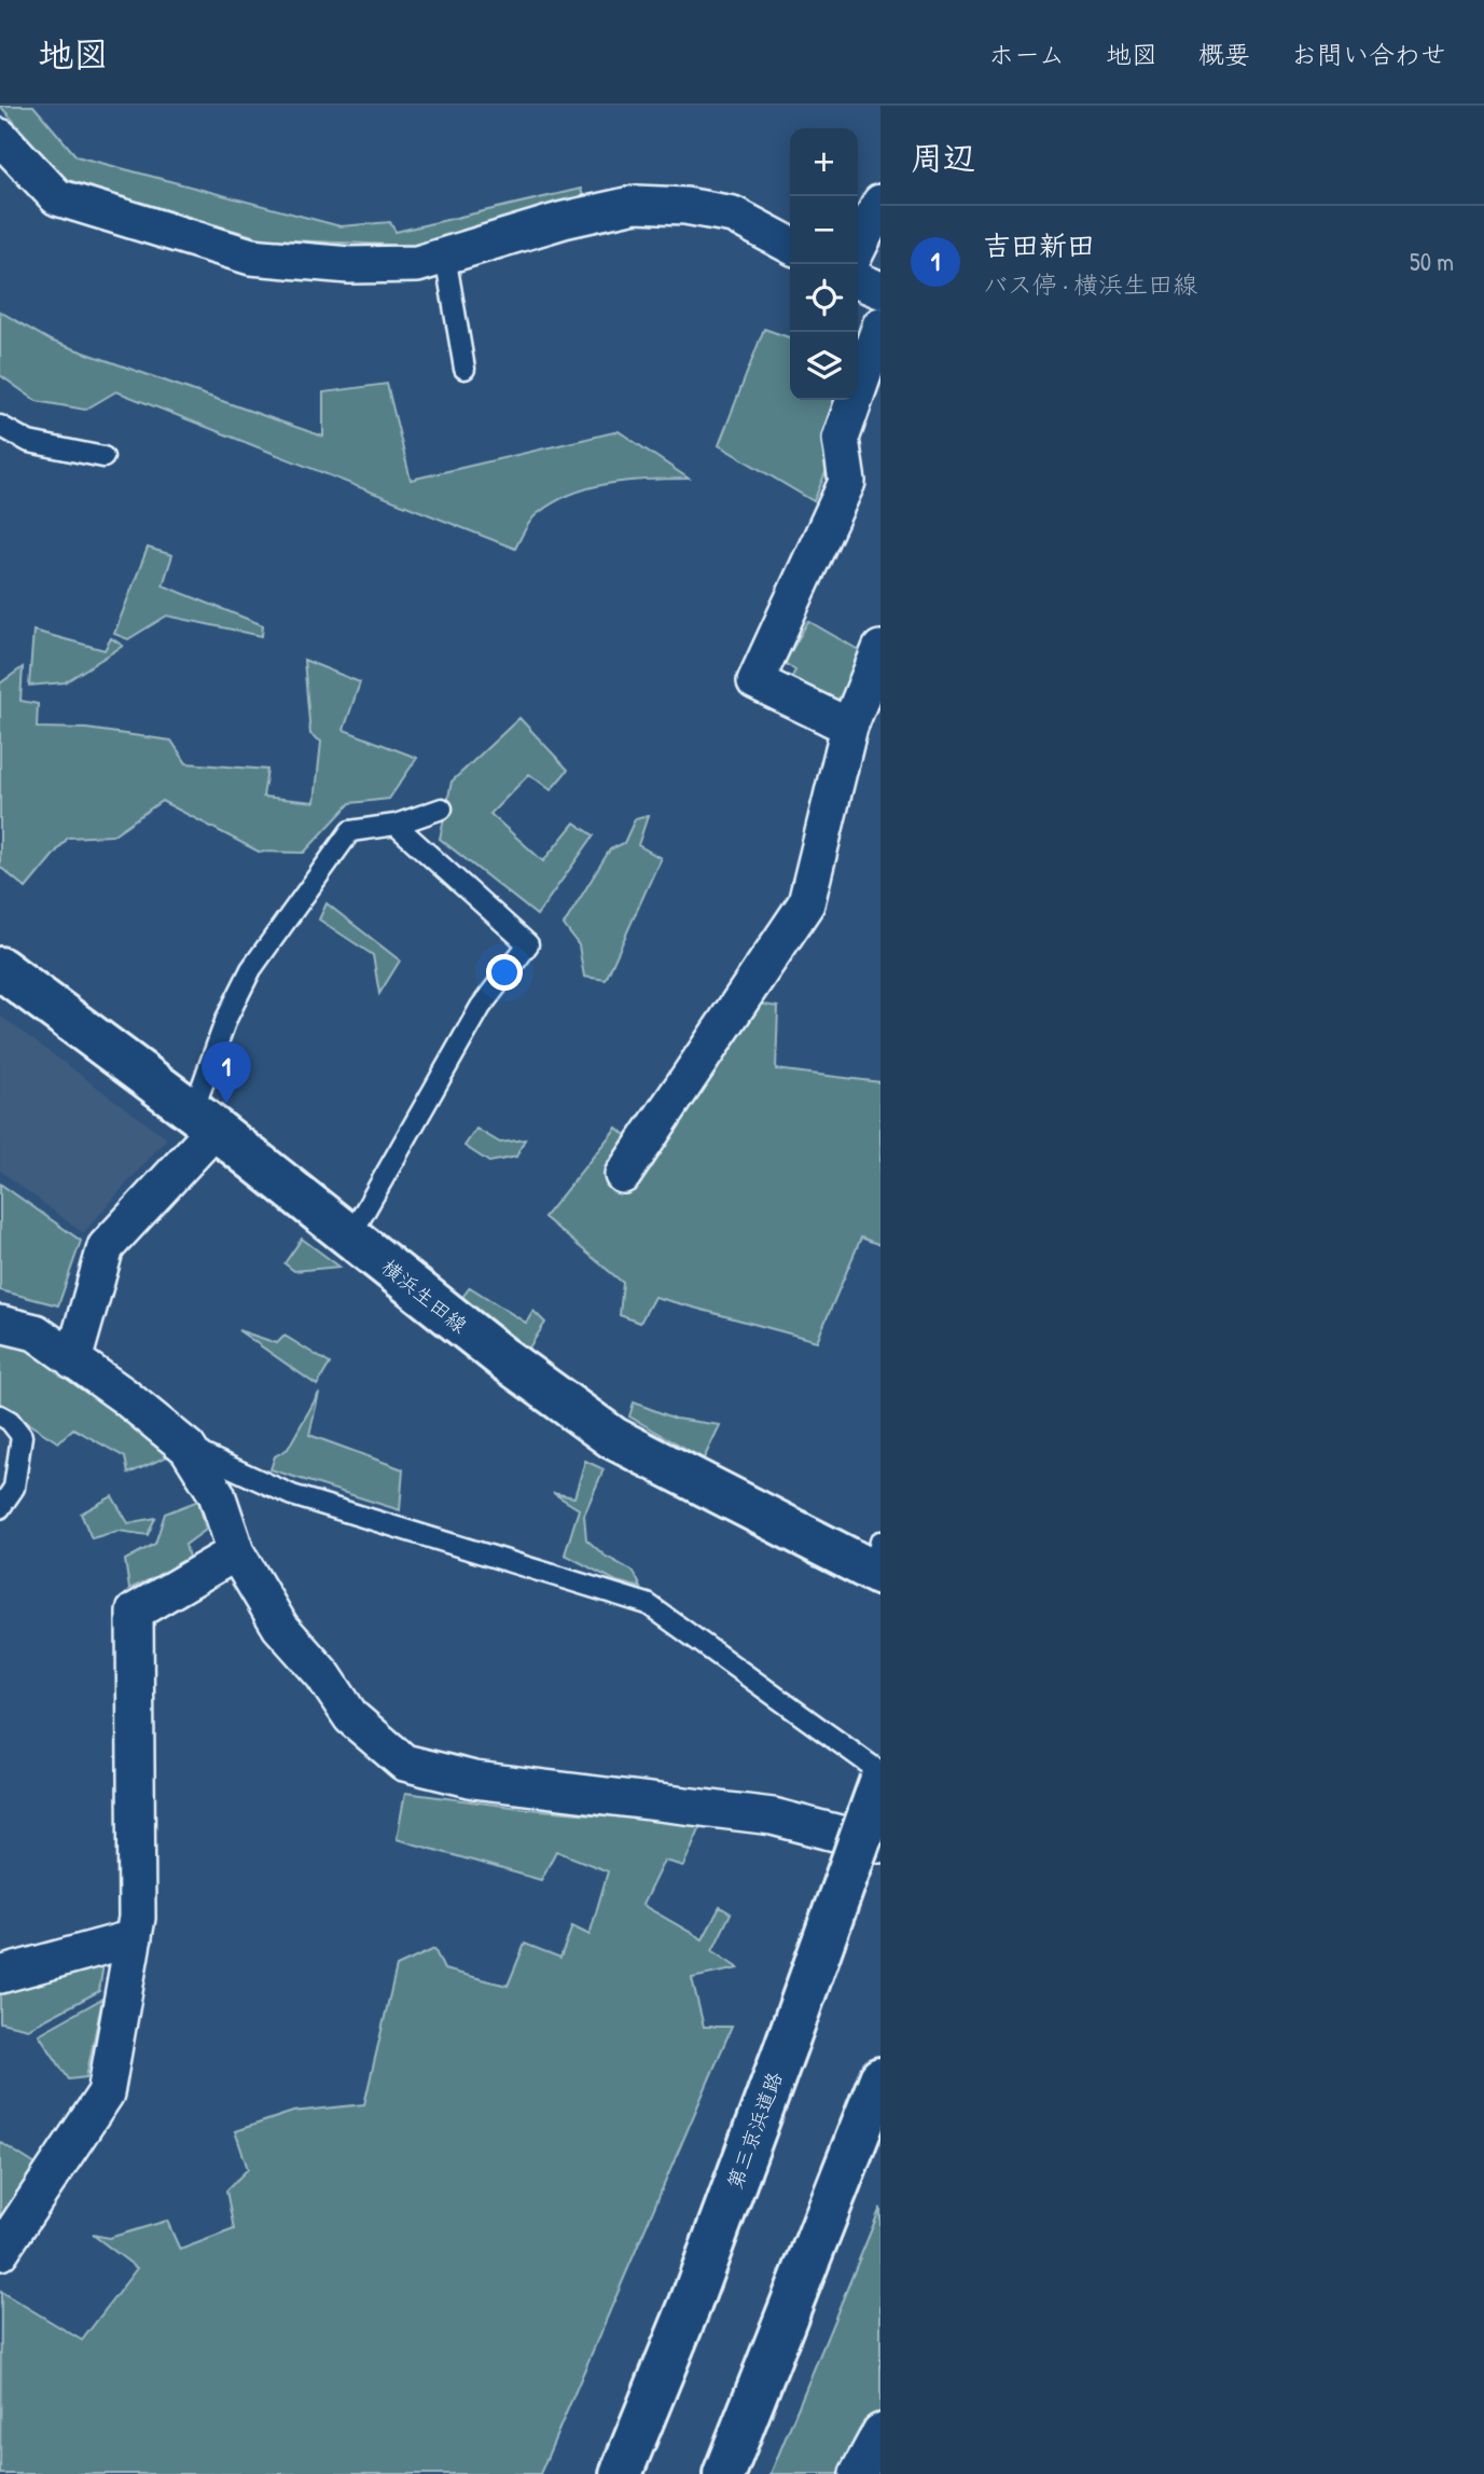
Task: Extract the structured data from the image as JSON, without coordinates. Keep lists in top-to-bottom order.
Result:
{
  "streets": {
    "main road": ["横浜生田線", "第三京浜道路"]
  },
  "page": {
    "header": "地図",
    "nav": [
      "ホーム",
      "地図",
      "概要",
      "お問い合わせ"
    ],
    "heading": "周辺",
    "map_buttons": ["+", "−"],
    "list": [
      {
        "mark": "1",
        "name": "吉田新田",
        "note": "バス停 · 横浜生田線",
        "value": "50 m"
      }
    ],
    "pins": "1"
  }
}
